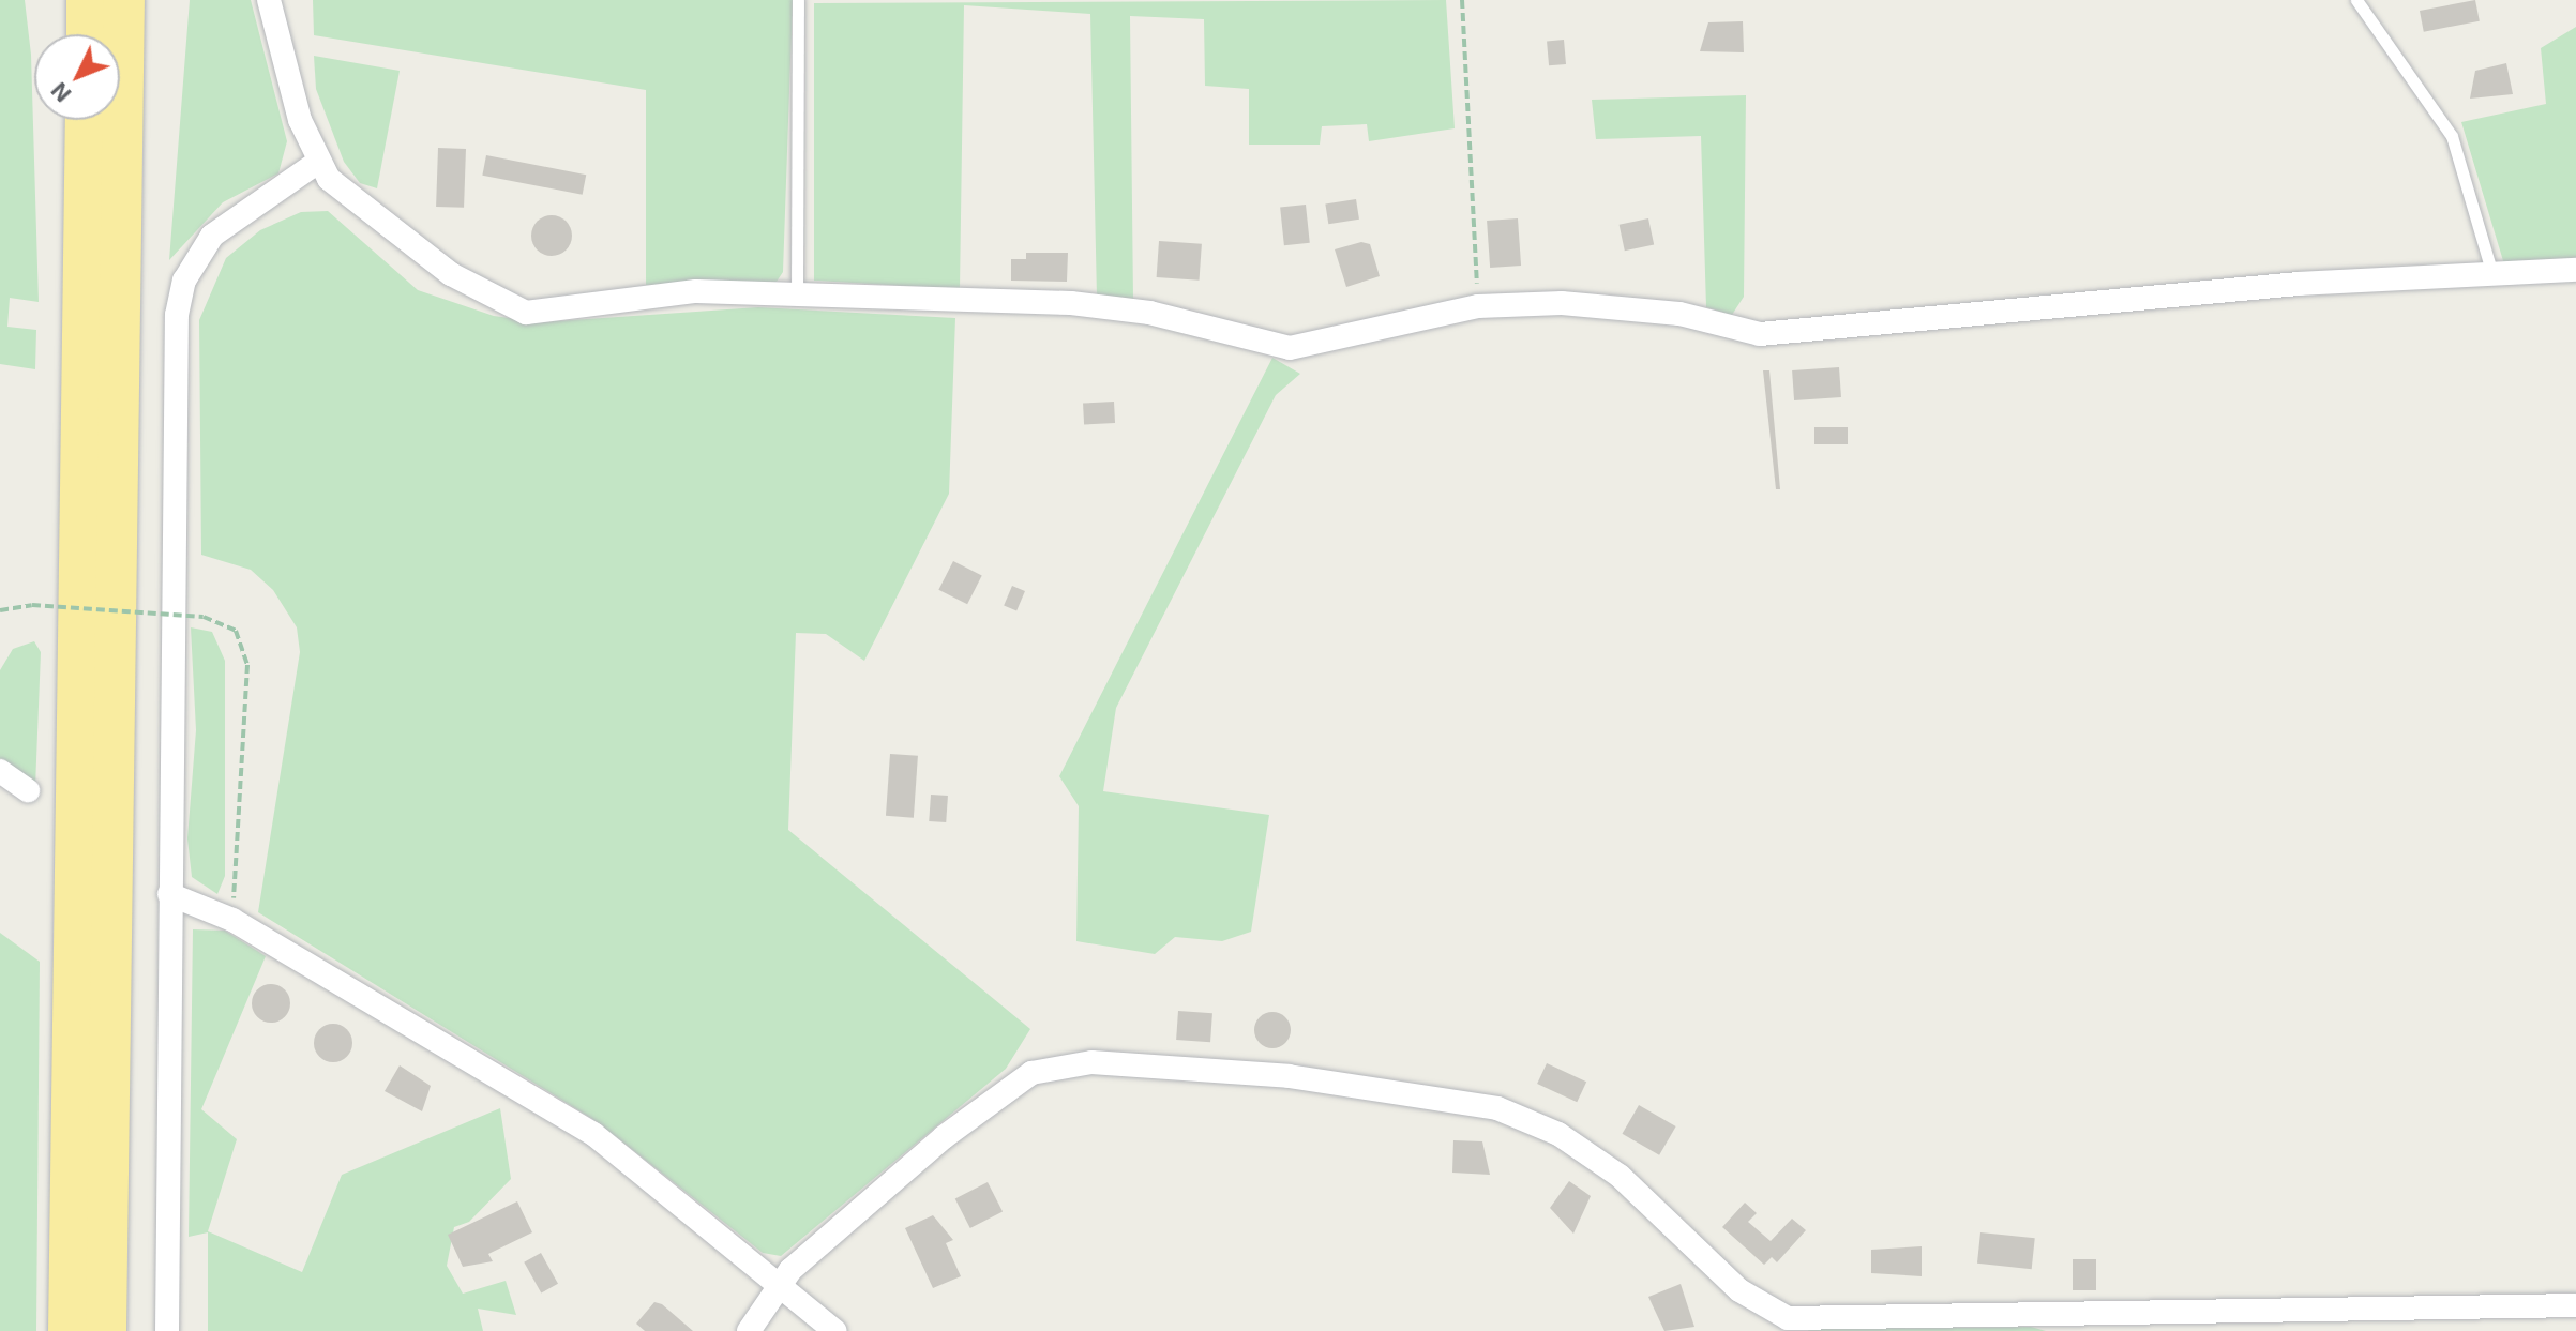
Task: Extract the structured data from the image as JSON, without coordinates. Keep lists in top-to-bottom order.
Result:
{
  "north": "bottom left"
}
